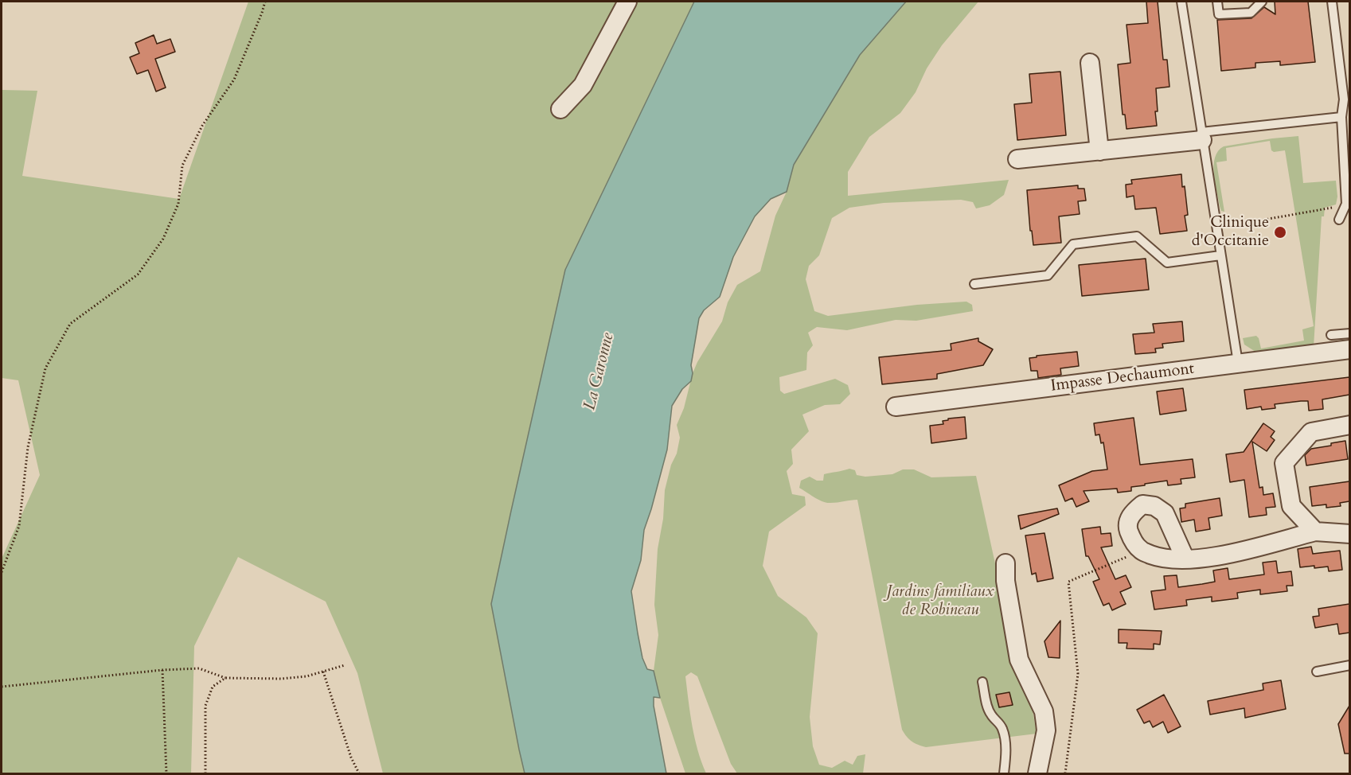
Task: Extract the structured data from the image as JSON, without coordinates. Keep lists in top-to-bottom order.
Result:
{
  "streets": {
    "street": ["Impasse Dechaumont"]
  },
  "water": ["La Garonne"],
  "parks": ["Jardins familiaux de Robineau"],
  "places": ["Clinique d'Occitanie"]
}
